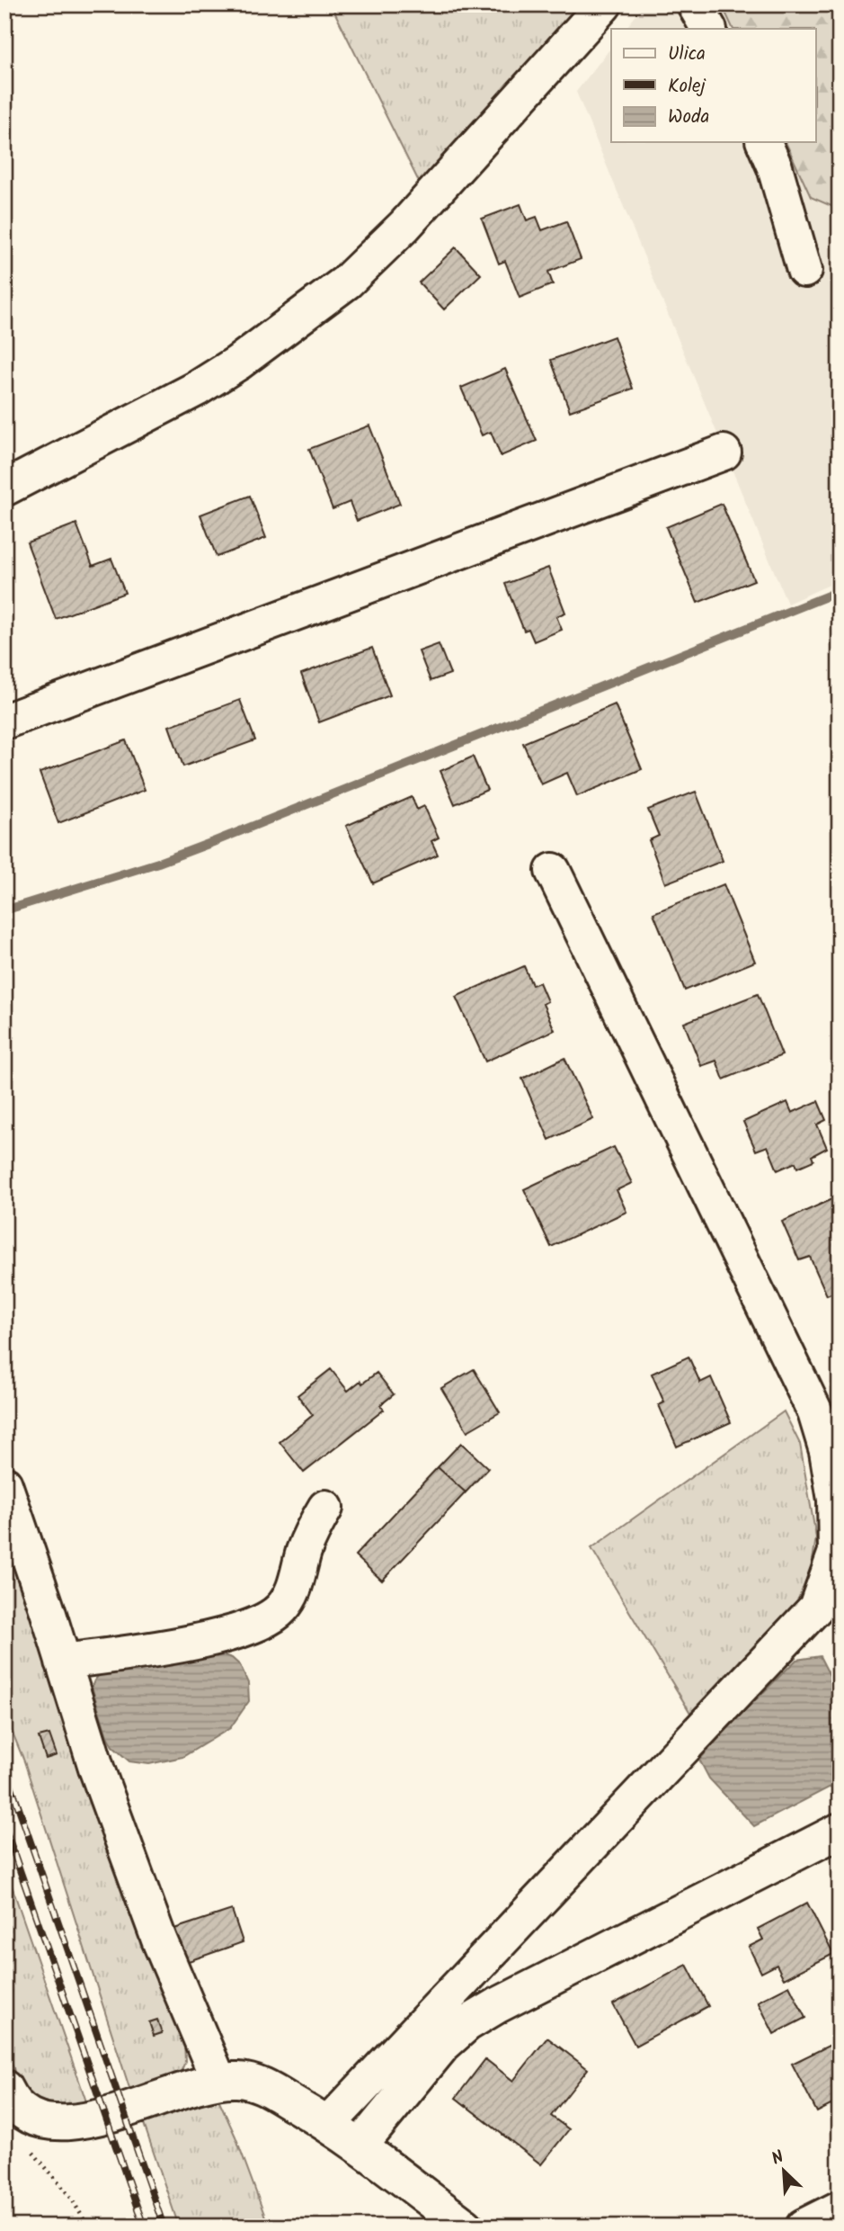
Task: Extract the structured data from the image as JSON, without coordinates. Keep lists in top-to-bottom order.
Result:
{
  "legend": ["Ulica", "Kolej", "Woda"],
  "north": "top left"
}
